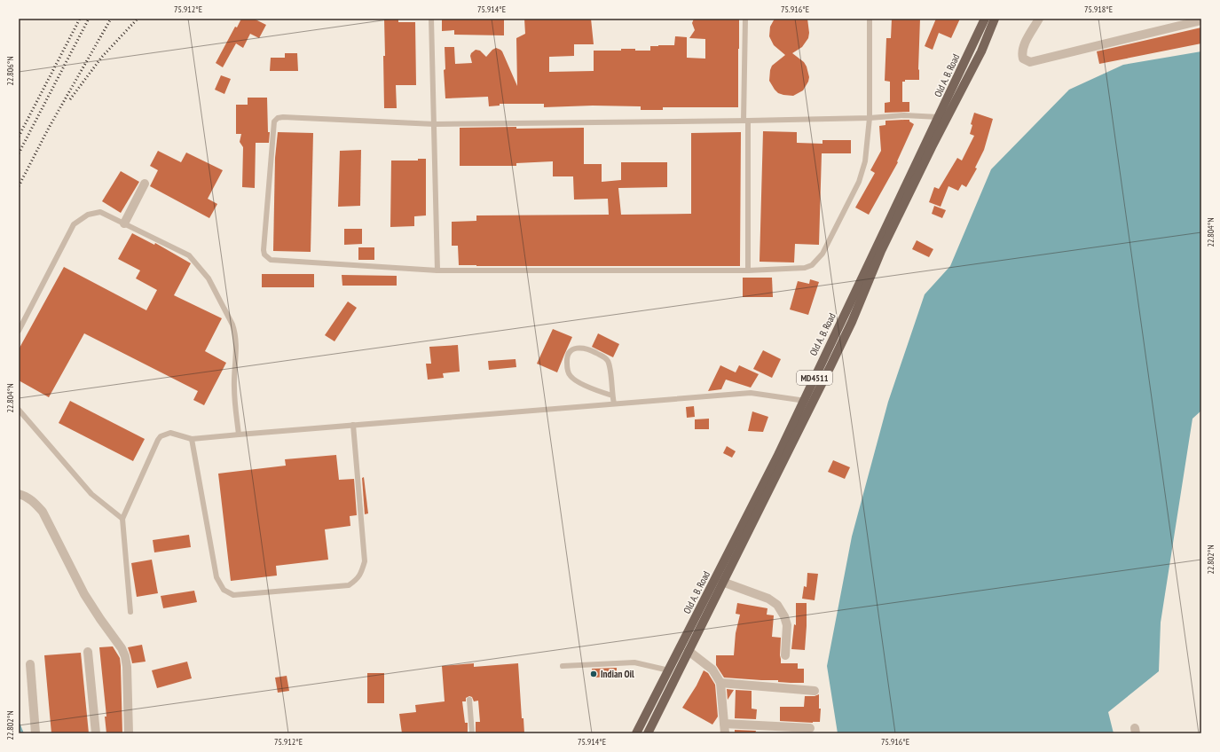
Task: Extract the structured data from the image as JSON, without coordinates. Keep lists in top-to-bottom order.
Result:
{
  "streets": {
    "main road": ["Old A. B. Road", "MD4511"]
  },
  "places": ["Indian Oil"],
  "coordinates": [
    "75.912°E",
    "75.914°E",
    "75.916°E",
    "75.918°E",
    "22.806°N",
    "22.804°N",
    "22.802°N"
  ]
}
